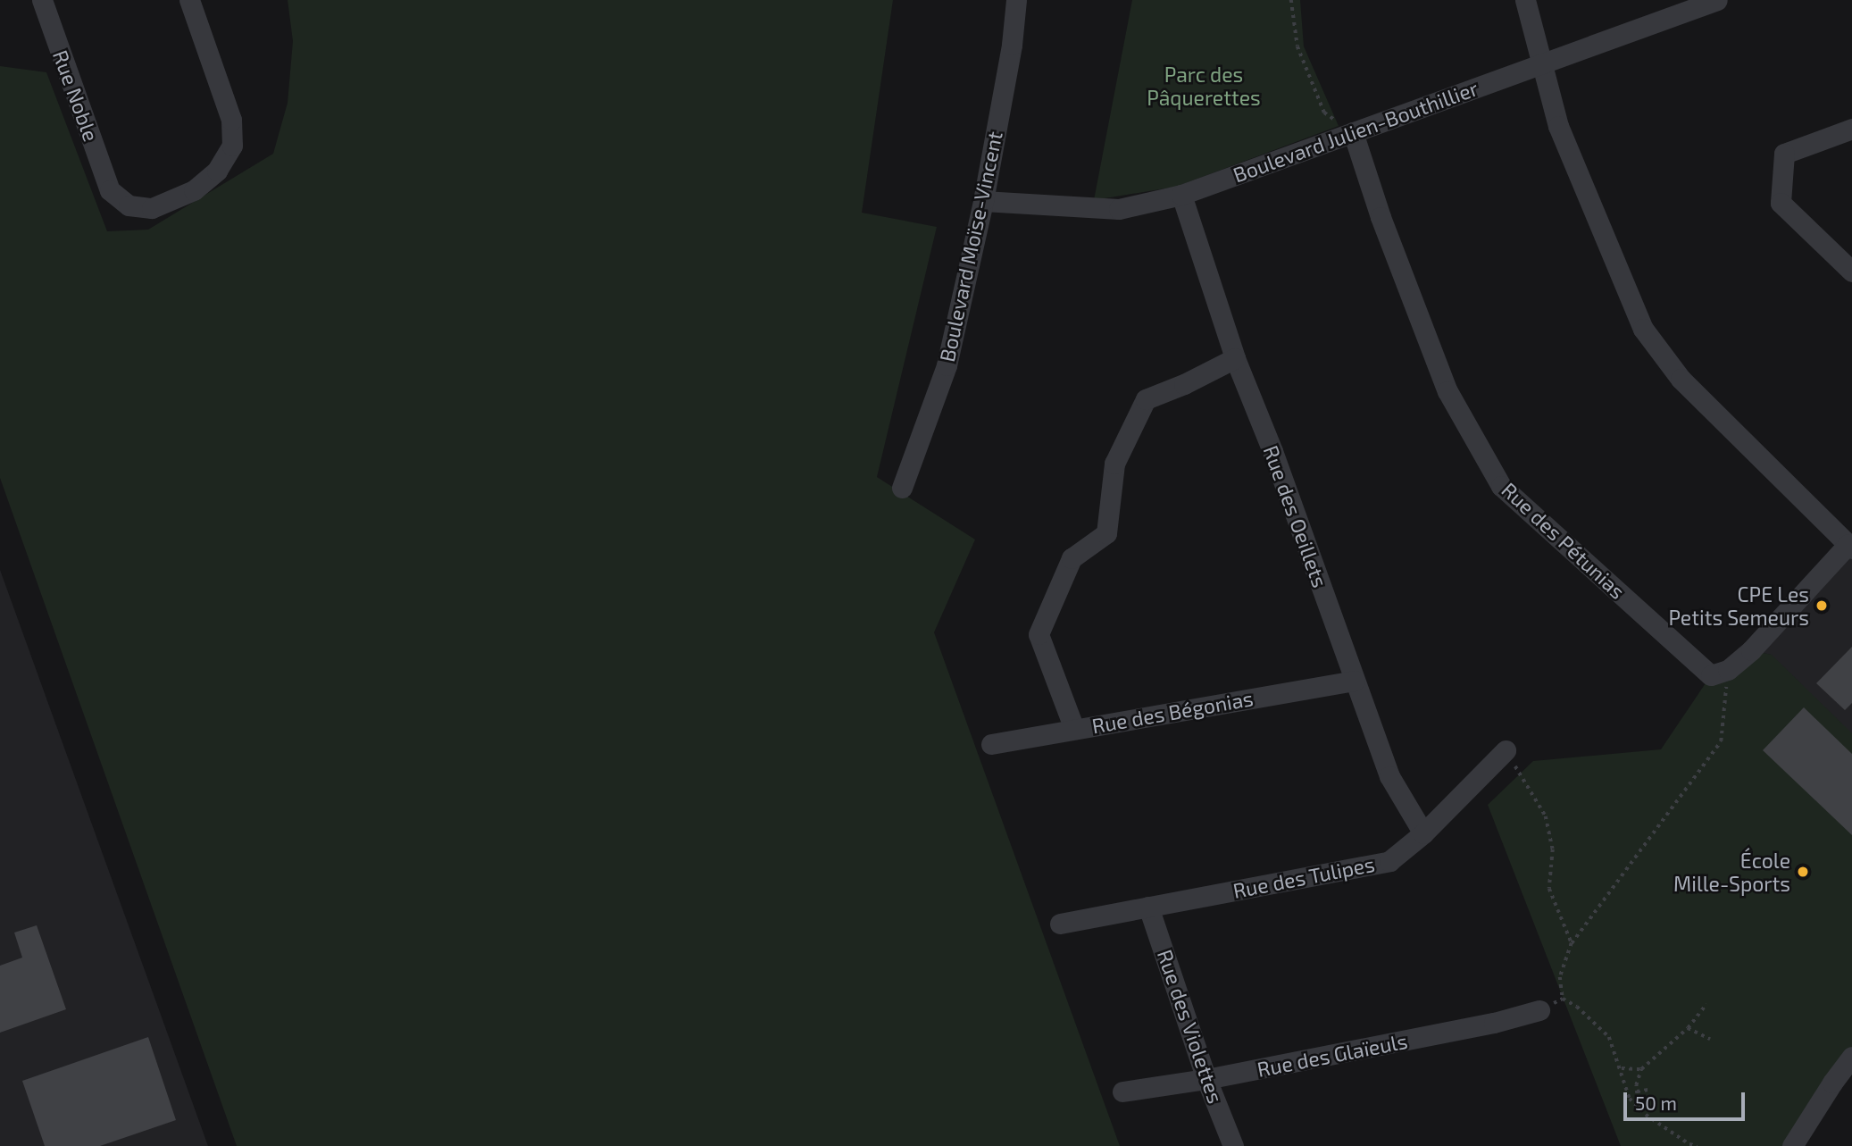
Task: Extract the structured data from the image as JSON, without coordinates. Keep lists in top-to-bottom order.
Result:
{
  "streets": {
    "street": [
      "Rue Noble",
      "Boulevard Julien-Bouthillier",
      "Boulevard Moïse-Vincent",
      "Rue des Oeillets",
      "Rue des Pétunias",
      "Rue des Bégonias",
      "Rue des Tulipes",
      "Rue des Violettes",
      "Rue des Glaïeuls"
    ]
  },
  "crossings": [
    ["Boulevard Julien-Bouthillier", "Boulevard Moïse-Vincent"],
    ["Boulevard Julien-Bouthillier", "Rue des Oeillets"],
    ["Boulevard Julien-Bouthillier", "Rue des Pétunias"],
    ["Rue des Oeillets", "Rue des Bégonias"],
    ["Rue des Oeillets", "Rue des Tulipes"],
    ["Rue des Tulipes", "Rue des Violettes"],
    ["Rue des Violettes", "Rue des Glaïeuls"]
  ],
  "parks": ["Parc des Pâquerettes"],
  "places": ["CPE Les Petits Semeurs", "École Mille-Sports"],
  "scale_bar": "50 m"
}
